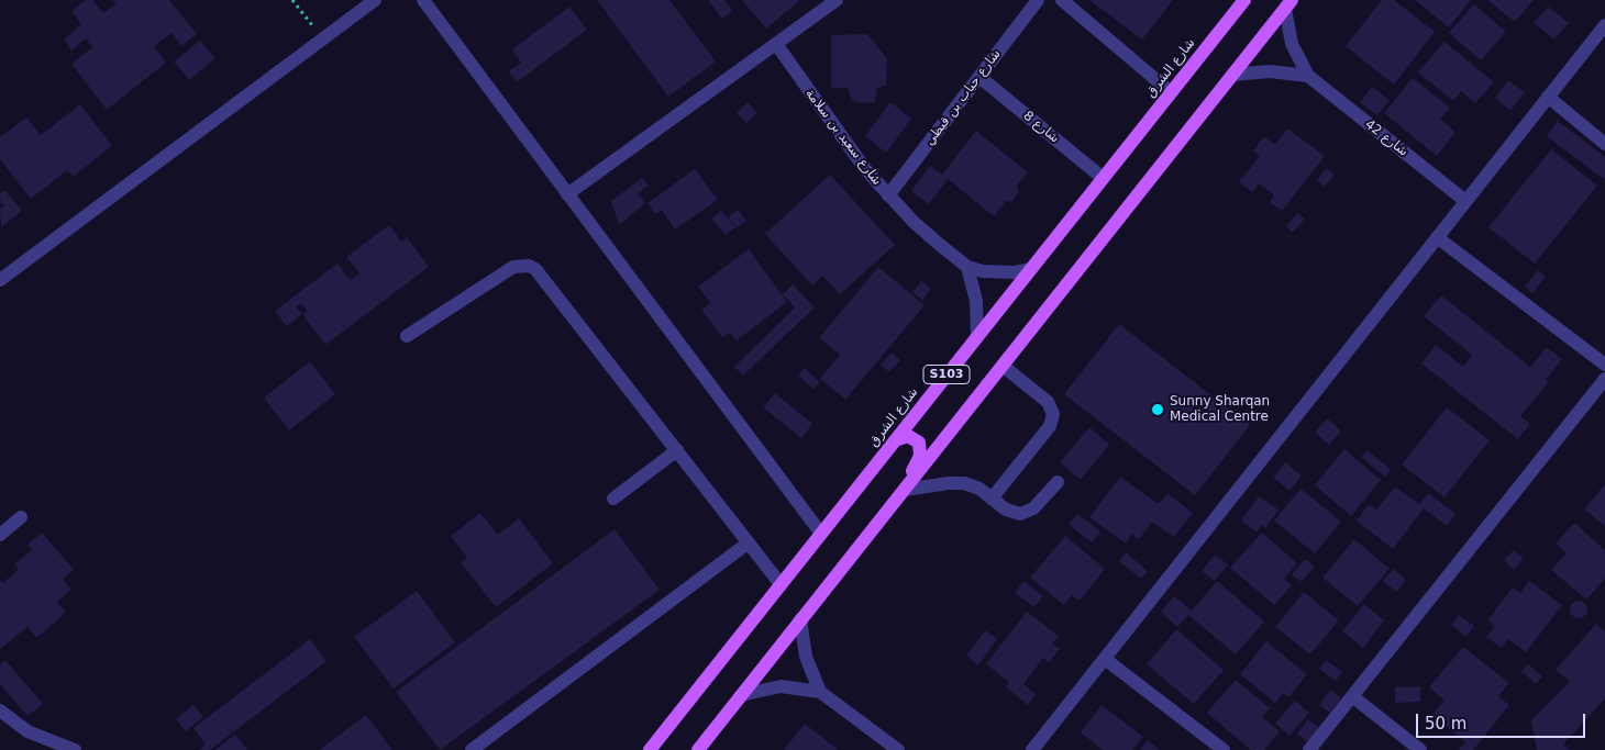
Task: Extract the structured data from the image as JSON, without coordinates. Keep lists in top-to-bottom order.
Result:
{
  "streets": {
    "main road": ["شارع الشرق", "S103"],
    "street": [
      "شارع حباب بن قيظي",
      "شارع 8",
      "شارع سعيد بن سلامة",
      "شارع 42"
    ]
  },
  "crossings": [
    ["شارع الشرق", "شارع 8"],
    ["شارع الشرق", "شارع سعيد بن سلامة"],
    ["شارع حباب بن قيظي", "شارع 8"],
    ["شارع حباب بن قيظي", "شارع سعيد بن سلامة"],
    ["شارع 42", "S103"]
  ],
  "places": ["Sunny Sharqan Medical Centre"],
  "scale_bar": "50 m"
}
